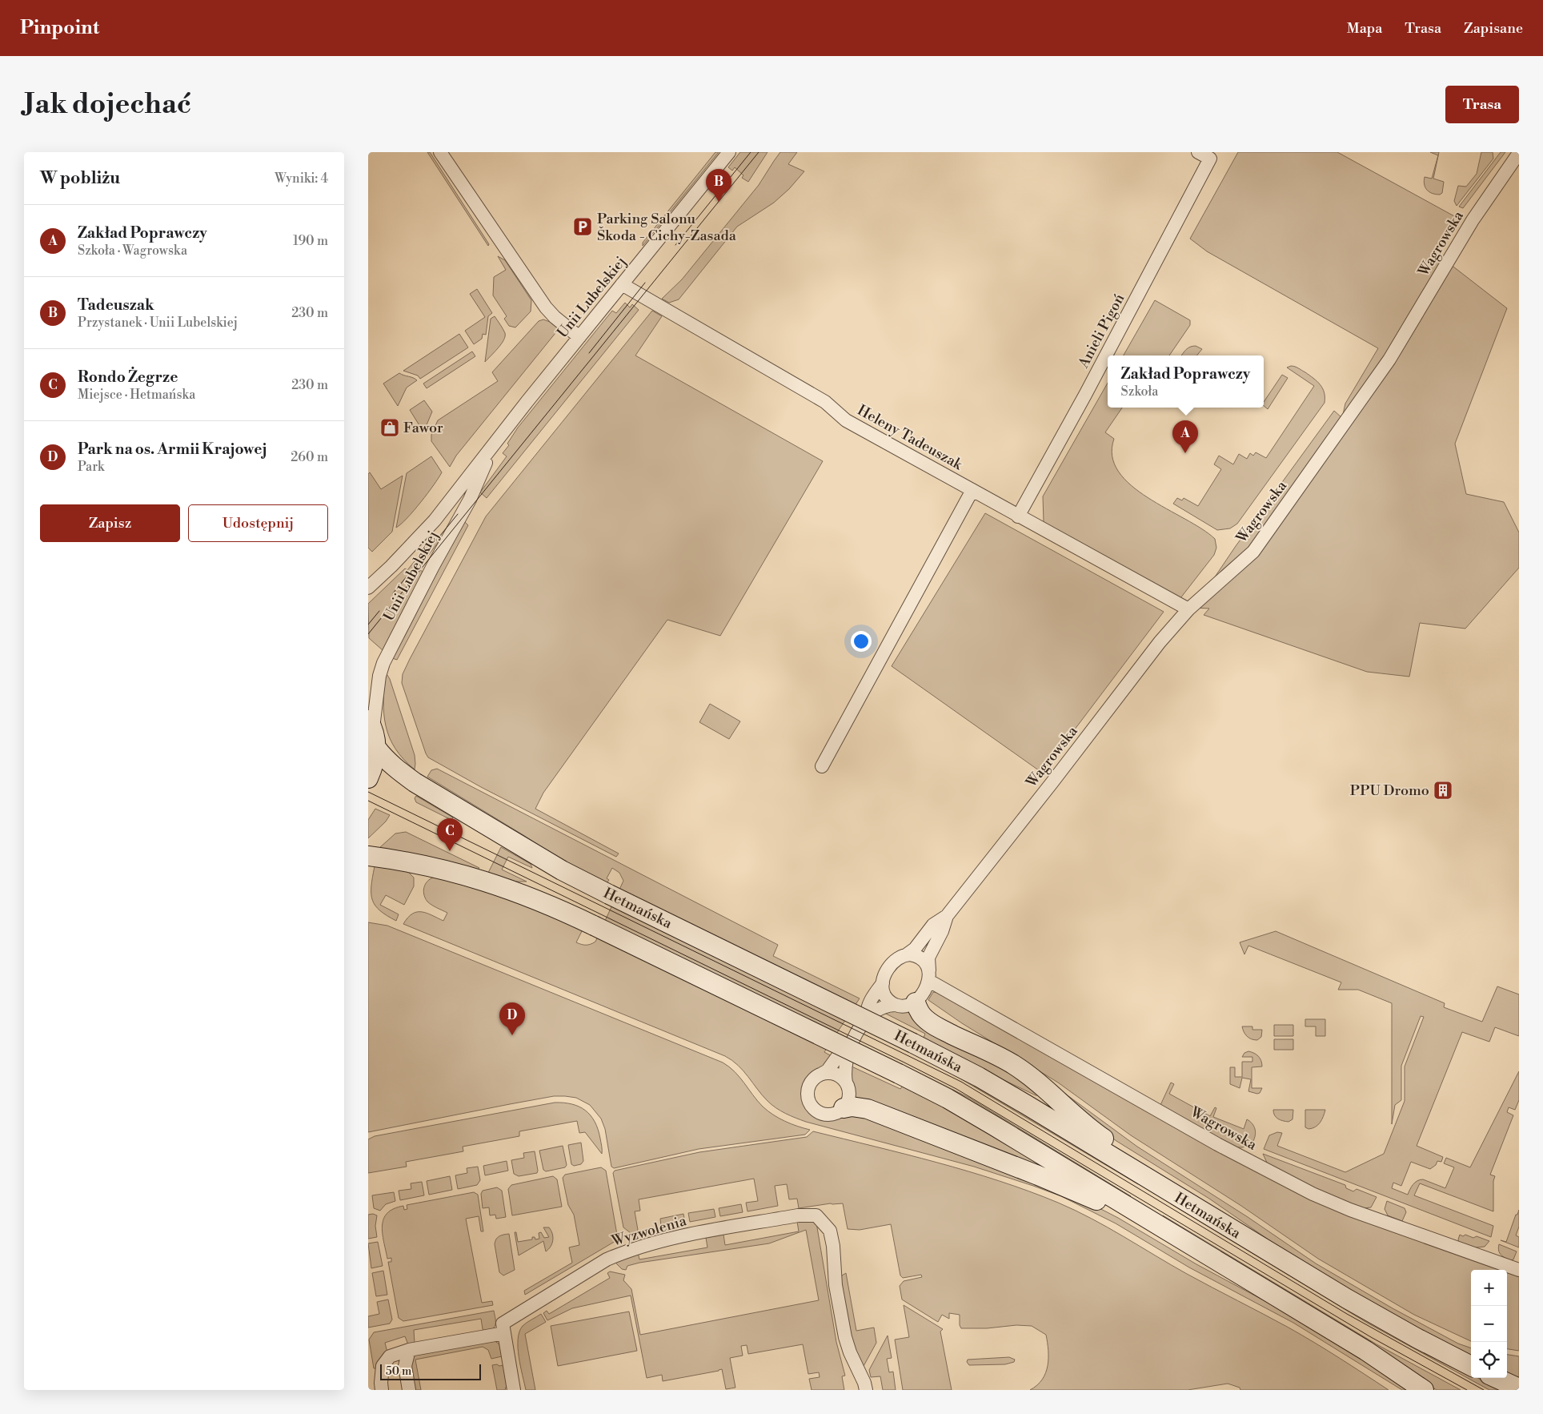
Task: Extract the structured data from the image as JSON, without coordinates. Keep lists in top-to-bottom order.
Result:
{
  "streets": {
    "street": [
      "Wagrowska",
      "Unii Lubelskiej",
      "Anieli Pigoń",
      "Heleny Tadeuszak",
      "Hetmańska",
      "Wyzwolenia"
    ]
  },
  "crossings": [
    ["Wagrowska", "Heleny Tadeuszak"],
    ["Unii Lubelskiej", "Heleny Tadeuszak"],
    ["Anieli Pigoń", "Heleny Tadeuszak"]
  ],
  "places": {
    "parking": ["Parking Salonu Škoda - Cichy-Zasada"],
    "shop": ["Fawor"],
    "building": ["PPU Dromo"]
  },
  "scale_bar": "50 m",
  "page": {
    "header": "Pinpoint",
    "nav": ["Mapa", "Trasa", "Zapisane"],
    "buttons": [
      "Trasa",
      ["Zapisz", "Udostępnij"]
    ],
    "title": "Jak dojechać",
    "heading": ["W pobliżu", "Wyniki: 4"],
    "pins": [
      "B",
      "A",
      "C",
      "D"
    ],
    "list": [
      {
        "mark": "A",
        "name": "Zakład Poprawczy",
        "note": "Szkoła · Wagrowska",
        "value": "190 m"
      },
      {
        "mark": "B",
        "name": "Tadeuszak",
        "note": "Przystanek · Unii Lubelskiej",
        "value": "230 m"
      },
      {
        "mark": "C",
        "name": "Rondo Żegrze",
        "note": "Miejsce · Hetmańska",
        "value": "230 m"
      },
      {
        "mark": "D",
        "name": "Park na os. Armii Krajowej",
        "note": "Park",
        "value": "260 m"
      }
    ],
    "popup": ["Zakład Poprawczy", "Szkoła"],
    "map_buttons": ["+", "−"],
    "scale": "50 m"
  }
}
